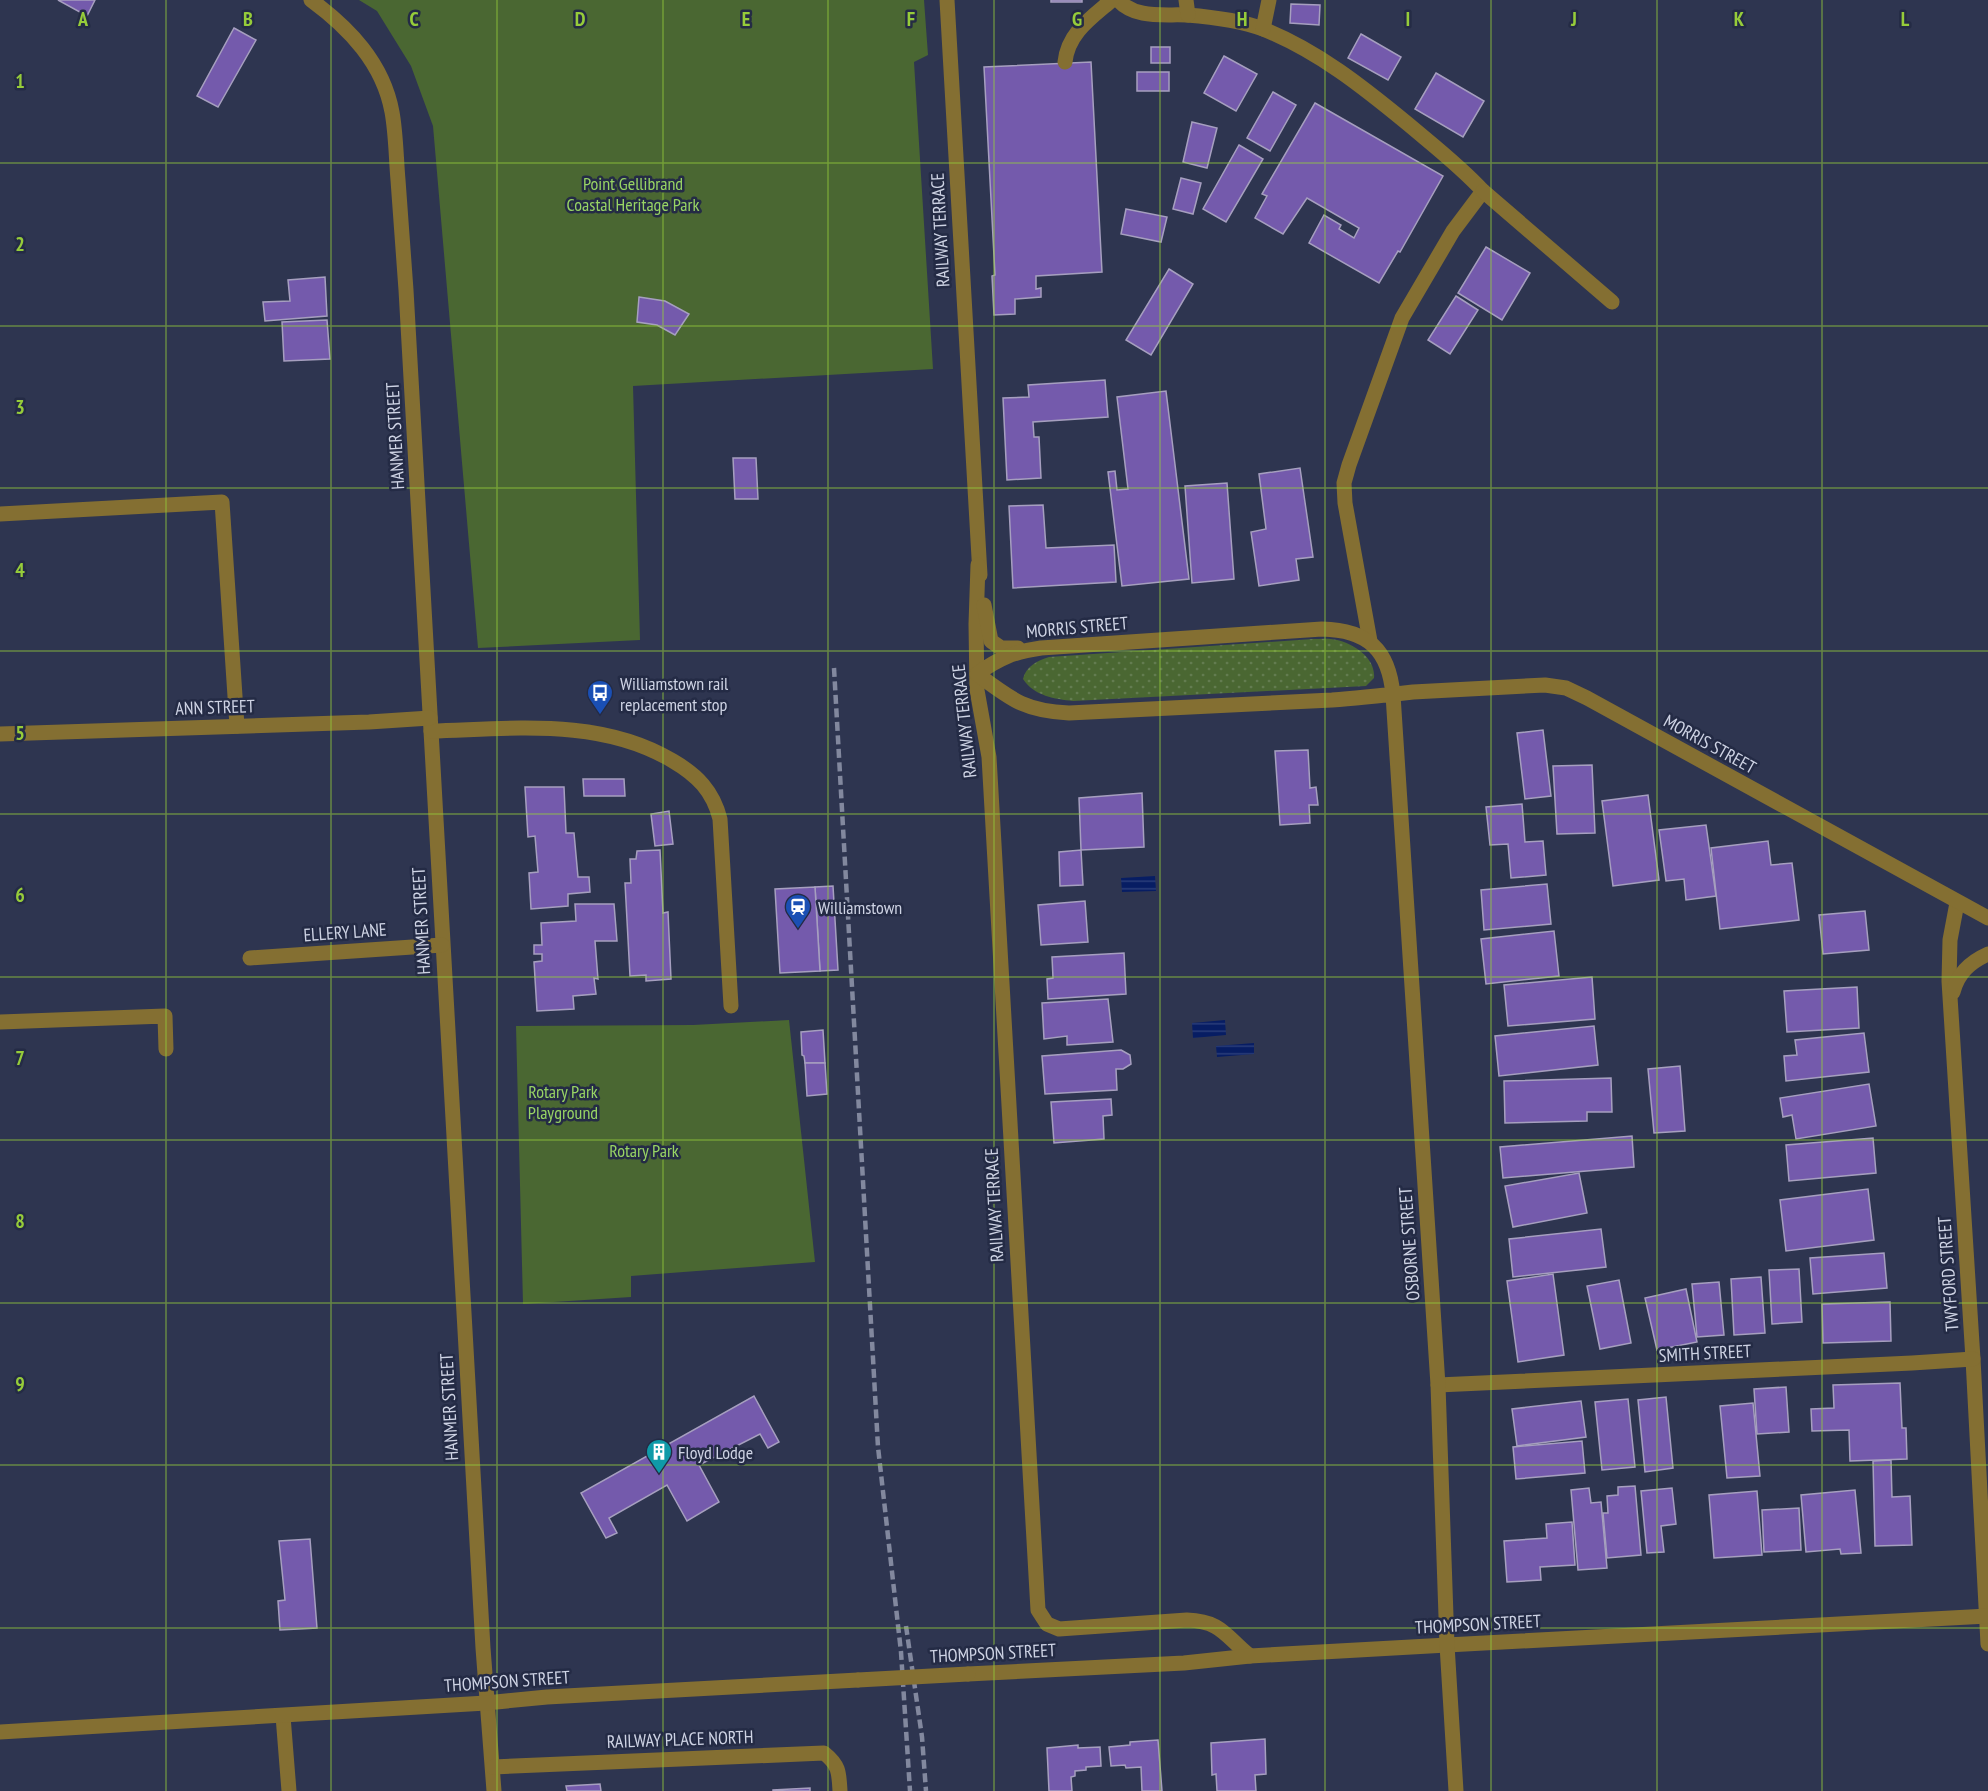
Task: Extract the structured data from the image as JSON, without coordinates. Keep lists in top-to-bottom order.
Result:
{
  "streets": {
    "street": [
      "RAILWAY TERRACE",
      "HANMER STREET",
      "MORRIS STREET",
      "ANN STREET",
      "ELLERY LANE",
      "OSBORNE STREET",
      "TWYFORD STREET",
      "SMITH STREET",
      "THOMPSON STREET",
      "RAILWAY PLACE NORTH"
    ]
  },
  "crossings": [
    ["RAILWAY TERRACE", "MORRIS STREET"],
    ["RAILWAY TERRACE", "THOMPSON STREET"],
    ["HANMER STREET", "ANN STREET"],
    ["HANMER STREET", "ELLERY LANE"],
    ["HANMER STREET", "THOMPSON STREET"],
    ["HANMER STREET", "RAILWAY PLACE NORTH"],
    ["MORRIS STREET", "OSBORNE STREET"],
    ["MORRIS STREET", "TWYFORD STREET"],
    ["OSBORNE STREET", "SMITH STREET"],
    ["OSBORNE STREET", "THOMPSON STREET"],
    ["TWYFORD STREET", "SMITH STREET"],
    ["TWYFORD STREET", "THOMPSON STREET"]
  ],
  "parks": ["Point Gellibrand Coastal Heritage Park", "Rotary Park Playground", "Rotary Park"],
  "places": {
    "bus stop": ["Williamstown rail replacement stop"],
    "station": ["Williamstown"],
    "building": ["Floyd Lodge"]
  },
  "grid": {
    "columns": [
      "A",
      "B",
      "C",
      "D",
      "E",
      "F",
      "G",
      "H",
      "I",
      "J",
      "K",
      "L"
    ],
    "rows": [
      "1",
      "2",
      "3",
      "4",
      "5",
      "6",
      "7",
      "8",
      "9"
    ]
  }
}
